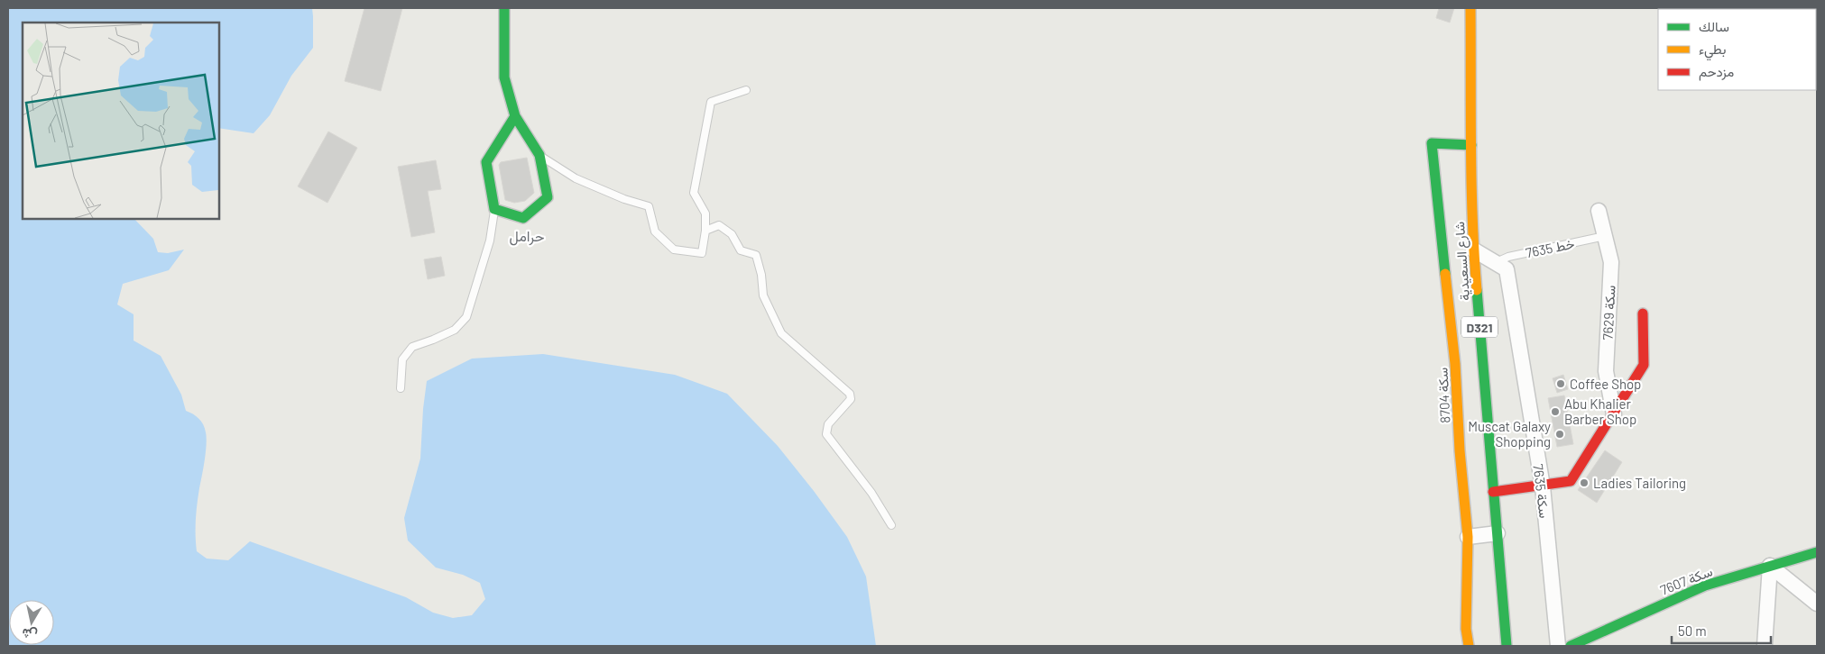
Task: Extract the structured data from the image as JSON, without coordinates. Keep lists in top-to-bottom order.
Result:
{
  "streets": {
    "street": [
      "شارع السعيدية",
      "سكة 7629",
      "D321",
      "سكة 8704",
      "سكة 7635",
      "سكة 7607"
    ],
    "lane": ["7635 خط"]
  },
  "crossings": [
    ["7635 خط", "سكة 7629"],
    ["7635 خط", "سكة 7635"],
    ["شارع السعيدية", "سكة 8704"],
    ["شارع السعيدية", "سكة 7635"]
  ],
  "districts": ["حرامل"],
  "places": [
    "Coffee Shop",
    "Abu Khalier Barber Shop",
    "Muscat Galaxy Shopping",
    "Ladies Tailoring"
  ],
  "legend": ["سالك", "بطيء", "مزدحم"],
  "scale_bar": "50 m",
  "north": "bottom"
}
